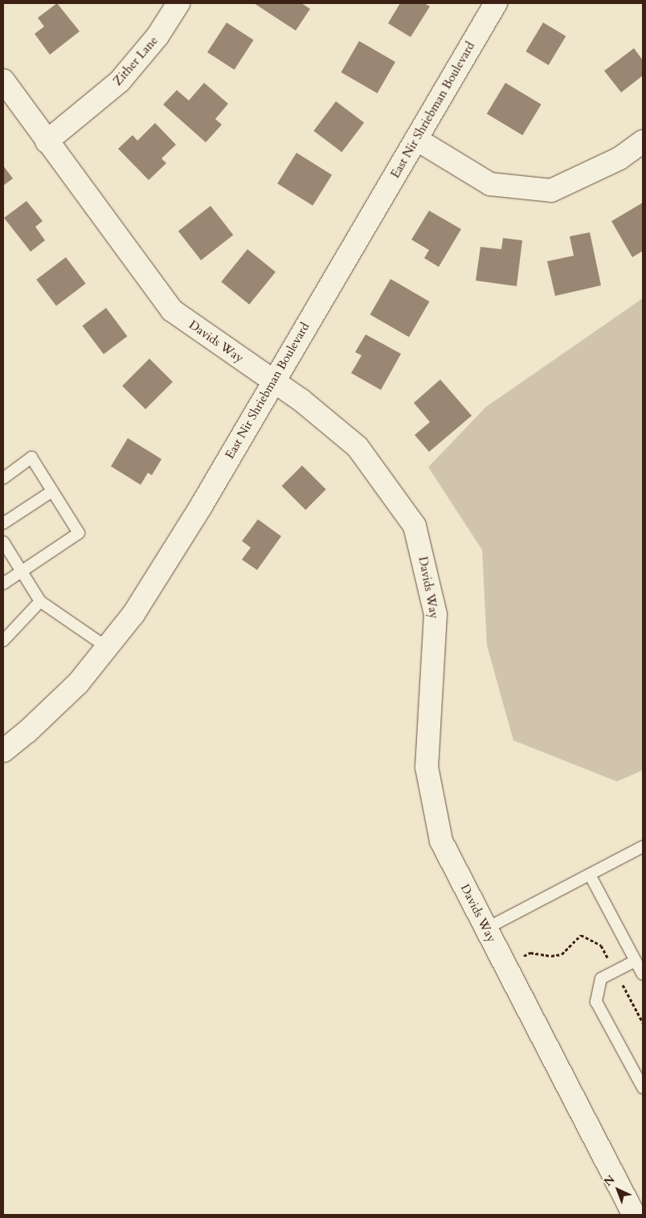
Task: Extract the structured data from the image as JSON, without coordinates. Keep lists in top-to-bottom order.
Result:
{
  "streets": {
    "street": ["Zither Lane", "East Nir Shriebman Boulevard", "Davids Way"]
  },
  "crossings": [
    ["Zither Lane", "Davids Way"],
    ["East Nir Shriebman Boulevard", "Davids Way"]
  ],
  "north": "top left"
}
